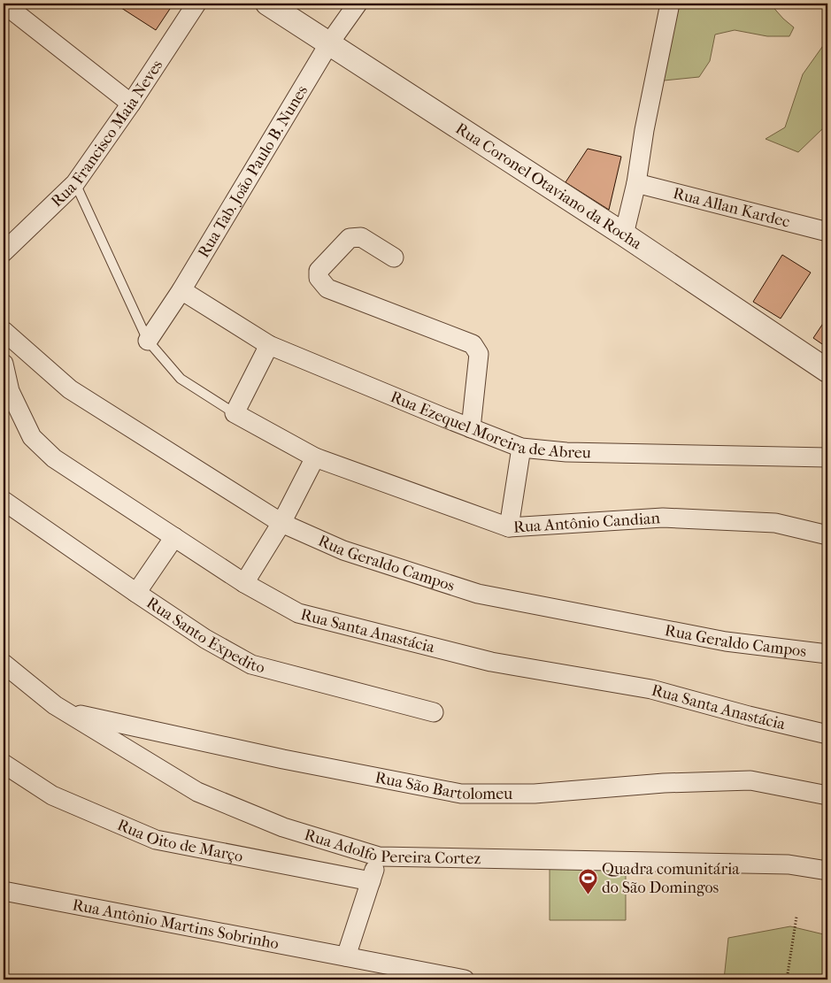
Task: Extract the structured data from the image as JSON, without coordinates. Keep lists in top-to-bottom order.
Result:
{
  "streets": {
    "street": [
      "Rua Francisco Maia Neves",
      "Rua Tab. João Paulo B. Nunes",
      "Rua Coronel Otaviano da Rocha",
      "Rua Allan Kardec",
      "Rua Ezequel Moreira de Abreu",
      "Rua Antônio Candian",
      "Rua Geraldo Campos",
      "Rua Santa Anastácia",
      "Rua Santo Expedito",
      "Rua São Bartolomeu",
      "Rua Oito de Março",
      "Rua Adolfo Pereira Cortez",
      "Rua Antônio Martins Sobrinho"
    ]
  },
  "crossings": [
    ["Rua Tab. João Paulo B. Nunes", "Rua Coronel Otaviano da Rocha"],
    ["Rua Tab. João Paulo B. Nunes", "Rua Ezequel Moreira de Abreu"],
    ["Rua São Bartolomeu", "Rua Adolfo Pereira Cortez"]
  ],
  "places": {
    "sports": ["Quadra comunitária do São Domingos"]
  }
}
